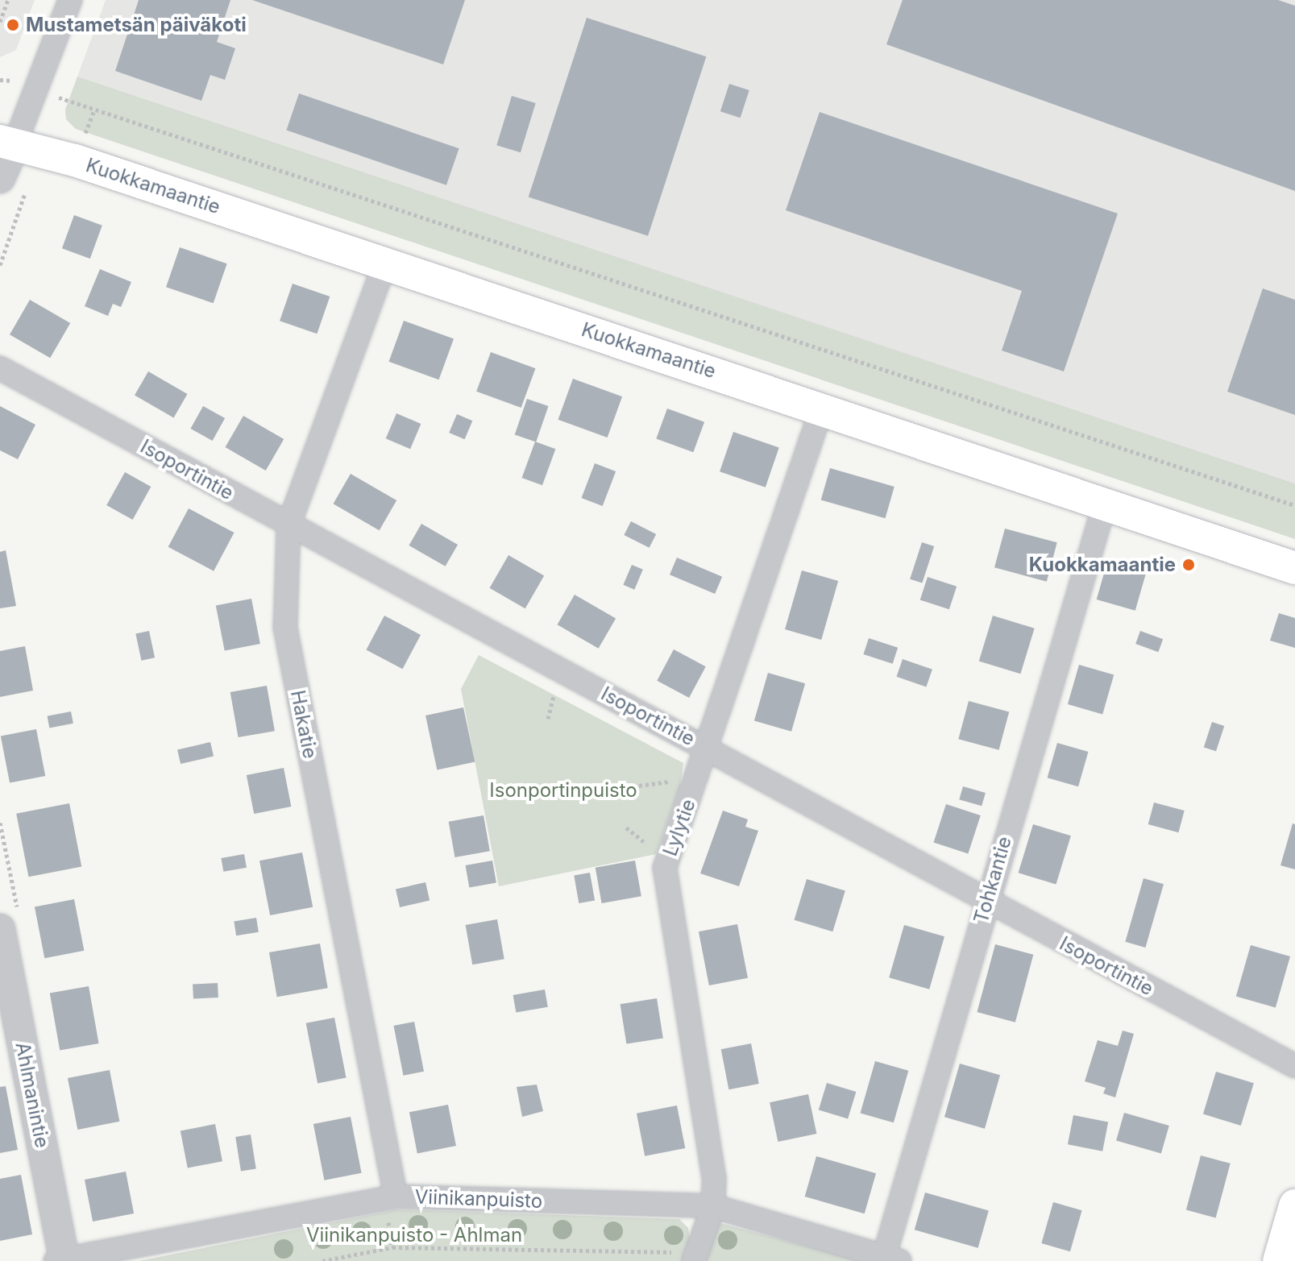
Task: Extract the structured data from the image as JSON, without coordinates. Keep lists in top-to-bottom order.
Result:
{
  "streets": {
    "main road": ["Kuokkamaantie"],
    "street": [
      "Isoportintie",
      "Hakatie",
      "Lylytie",
      "Tohkantie",
      "Ahlmanintie",
      "Viinikanpuisto"
    ]
  },
  "crossings": [
    ["Kuokkamaantie", "Hakatie"],
    ["Kuokkamaantie", "Lylytie"],
    ["Kuokkamaantie", "Tohkantie"],
    ["Isoportintie", "Hakatie"],
    ["Isoportintie", "Lylytie"],
    ["Isoportintie", "Tohkantie"],
    ["Hakatie", "Viinikanpuisto"],
    ["Lylytie", "Viinikanpuisto"],
    ["Tohkantie", "Viinikanpuisto"],
    ["Ahlmanintie", "Viinikanpuisto"]
  ],
  "parks": ["Isonportinpuisto", "Viinikanpuisto - Ahlman"],
  "places": ["Mustametsän päiväkoti", "Kuokkamaantie"]
}
